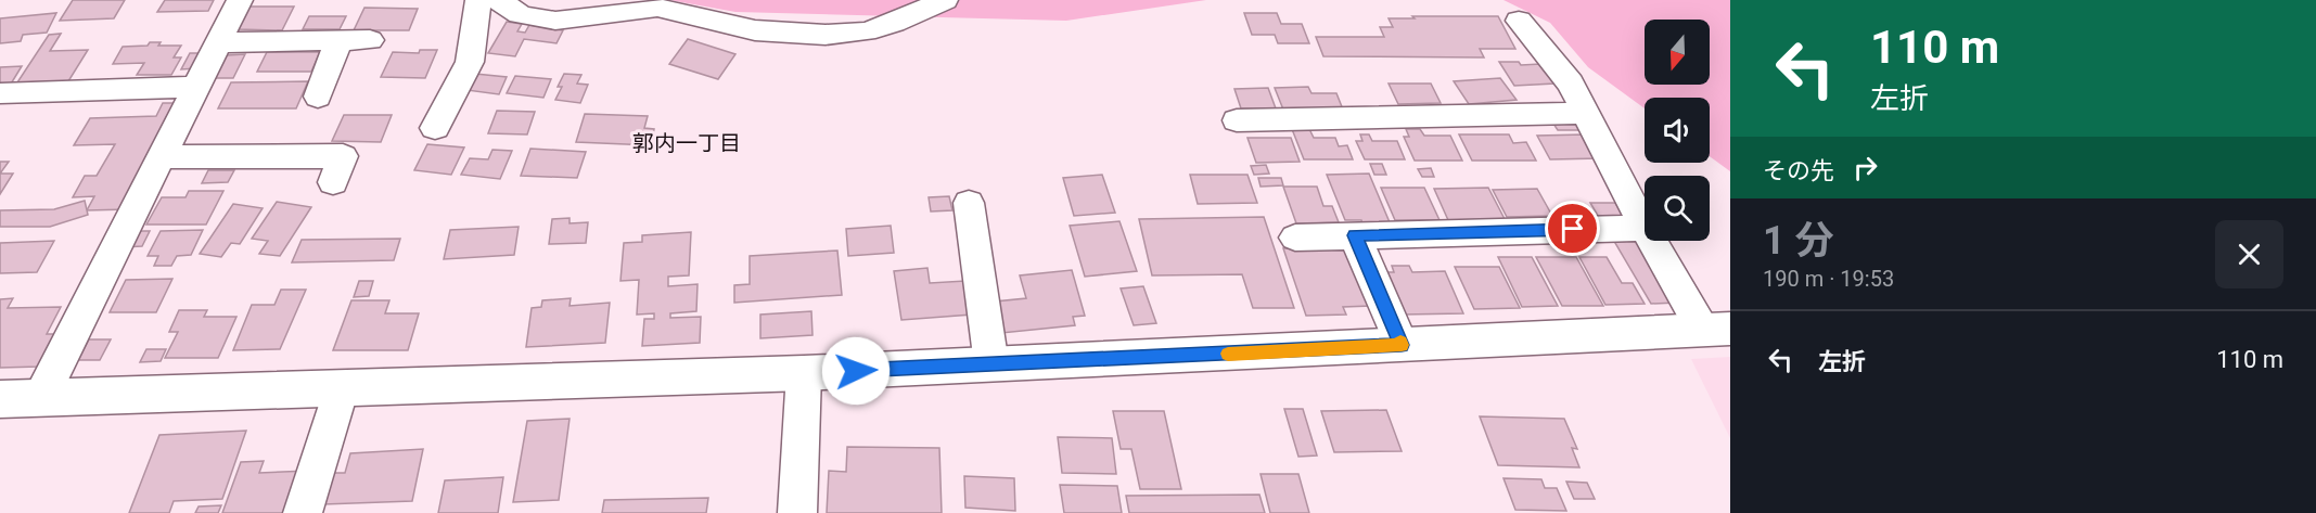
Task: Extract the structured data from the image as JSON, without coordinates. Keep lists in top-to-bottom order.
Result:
{
  "districts": ["郭内一丁目"],
  "north": "bottom",
  "page": {
    "turn": ["110 m", "左折"],
    "then": "その先",
    "heading": ["1 分", "190 m · 19:53"],
    "list": [
      {
        "name": "左折",
        "value": "110 m"
      }
    ]
  }
}
